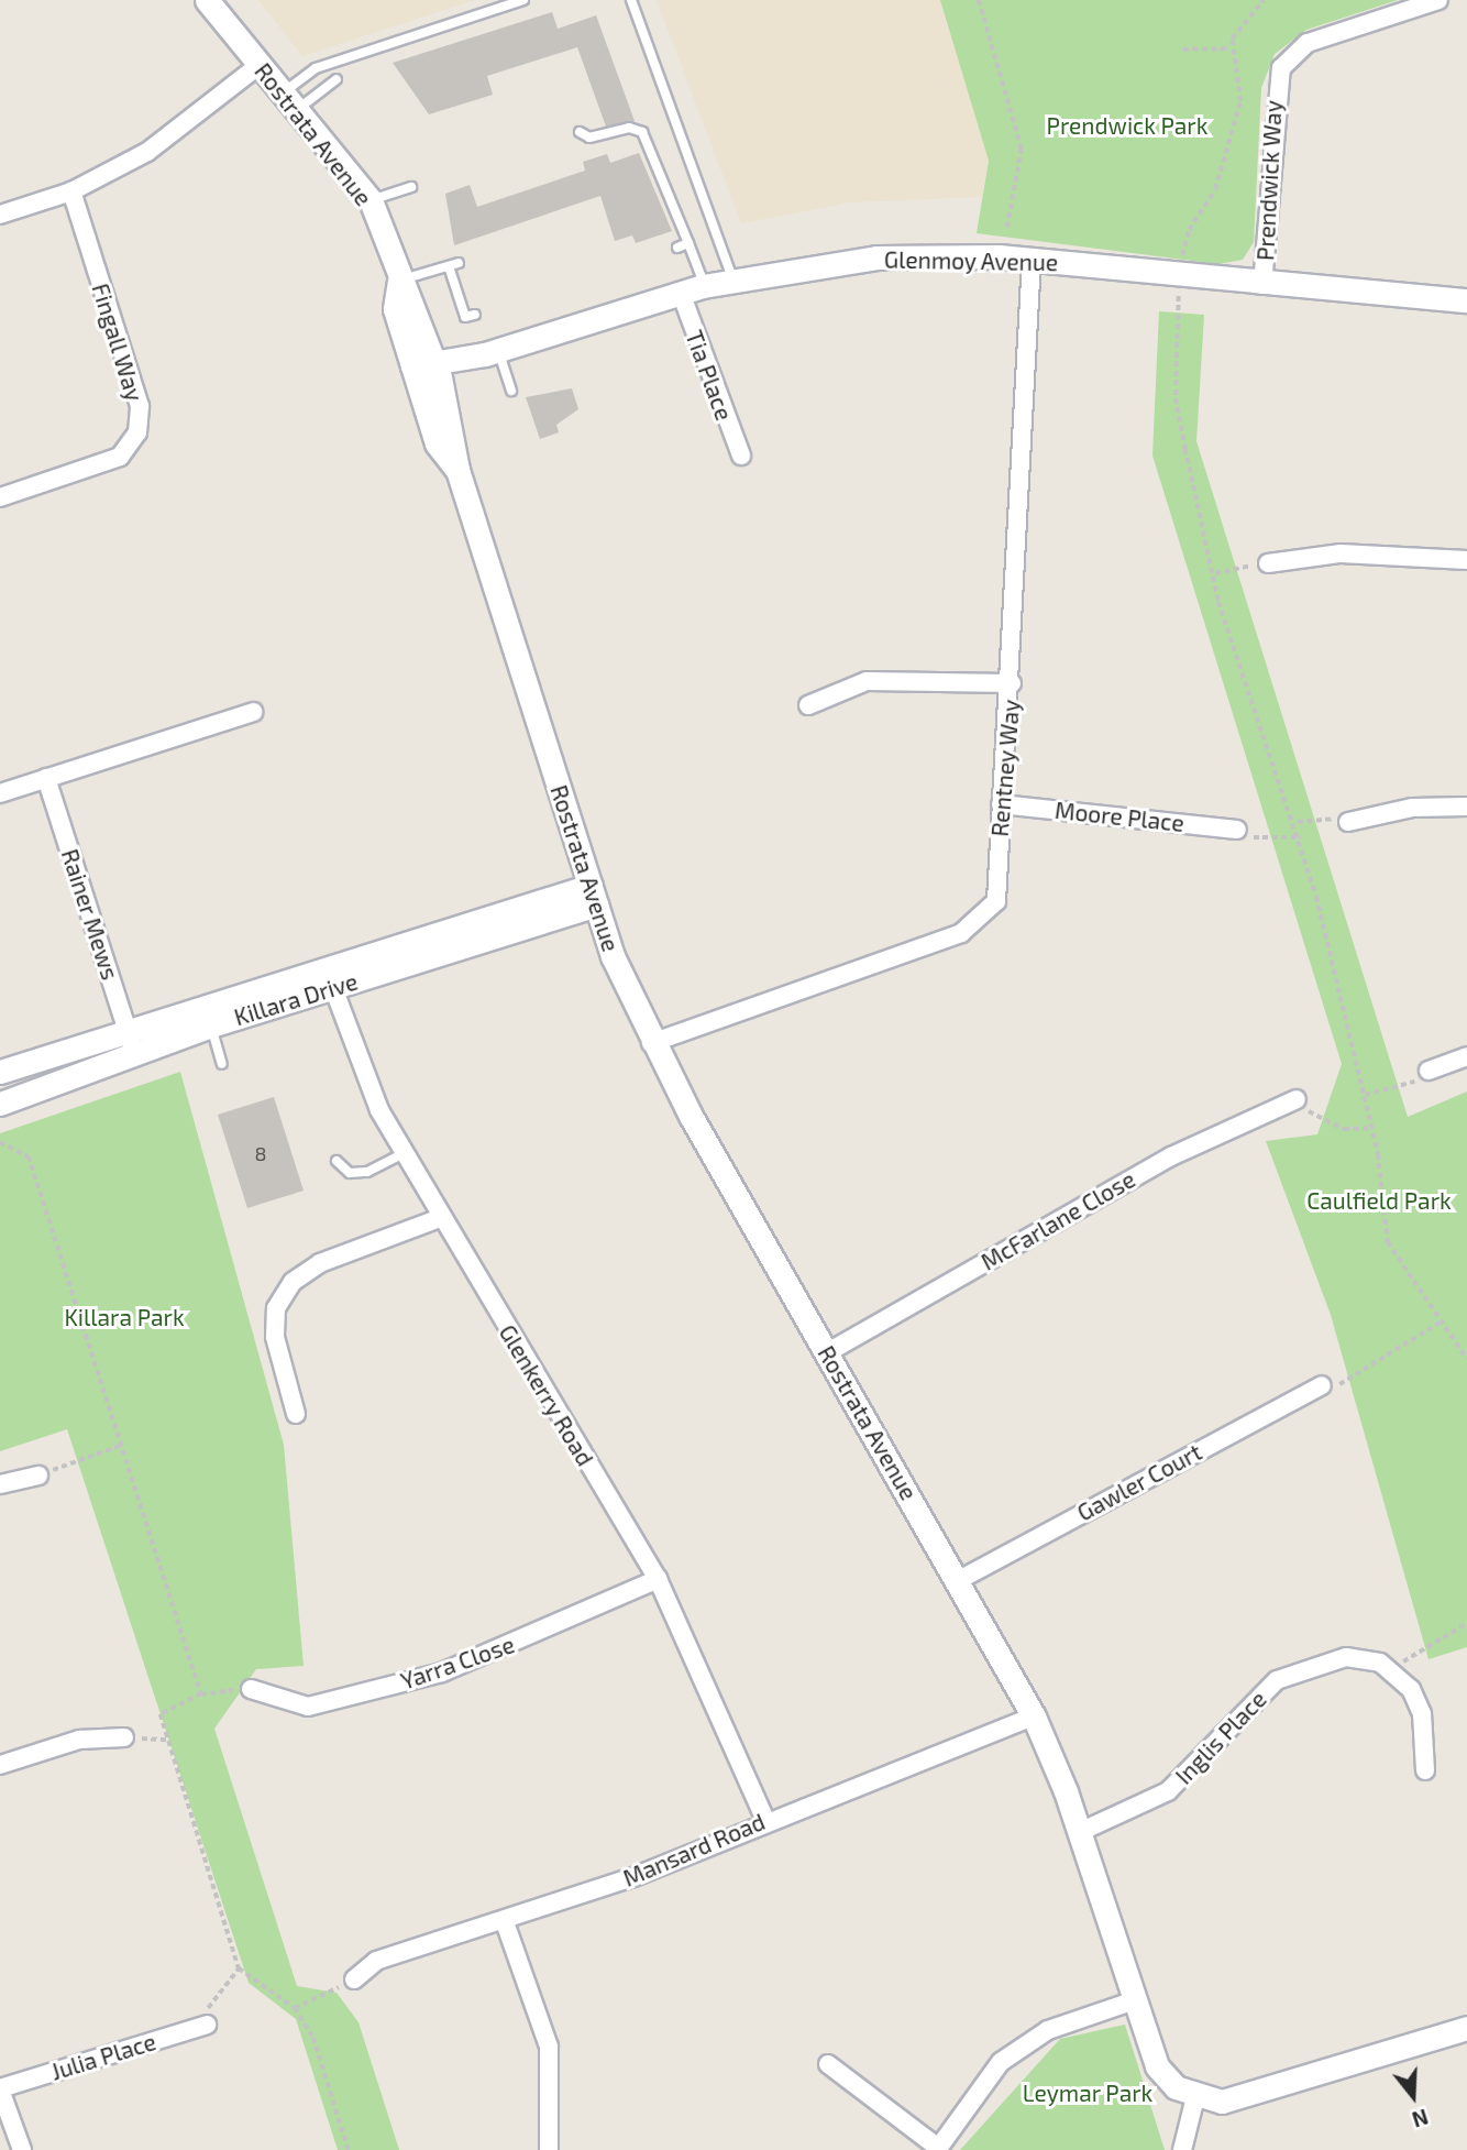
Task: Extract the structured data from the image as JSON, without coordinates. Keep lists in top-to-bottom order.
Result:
{
  "streets": {
    "street": [
      "Rostrata Avenue",
      "Prendwick Way",
      "Glenmoy Avenue",
      "Fingall Way",
      "Tia Place",
      "Rentney Way",
      "Moore Place",
      "Rainer Mews",
      "Killara Drive",
      "McFarlane Close",
      "Glenkerry Road",
      "Gawler Court",
      "Yarra Close",
      "Inglis Place",
      "Mansard Road",
      "Julia Place"
    ]
  },
  "crossings": [
    ["Rostrata Avenue", "Glenmoy Avenue"],
    ["Rostrata Avenue", "Rentney Way"],
    ["Rostrata Avenue", "Killara Drive"],
    ["Rostrata Avenue", "McFarlane Close"],
    ["Rostrata Avenue", "Gawler Court"],
    ["Rostrata Avenue", "Inglis Place"],
    ["Rostrata Avenue", "Mansard Road"],
    ["Prendwick Way", "Glenmoy Avenue"],
    ["Glenmoy Avenue", "Tia Place"],
    ["Glenmoy Avenue", "Rentney Way"],
    ["Rentney Way", "Moore Place"],
    ["Rainer Mews", "Killara Drive"],
    ["Killara Drive", "Glenkerry Road"],
    ["Glenkerry Road", "Yarra Close"],
    ["Glenkerry Road", "Mansard Road"]
  ],
  "parks": [
    "Prendwick Park",
    "Caulfield Park",
    "Killara Park",
    "Leymar Park"
  ],
  "house_numbers": ["8"],
  "north": "bottom"
}
